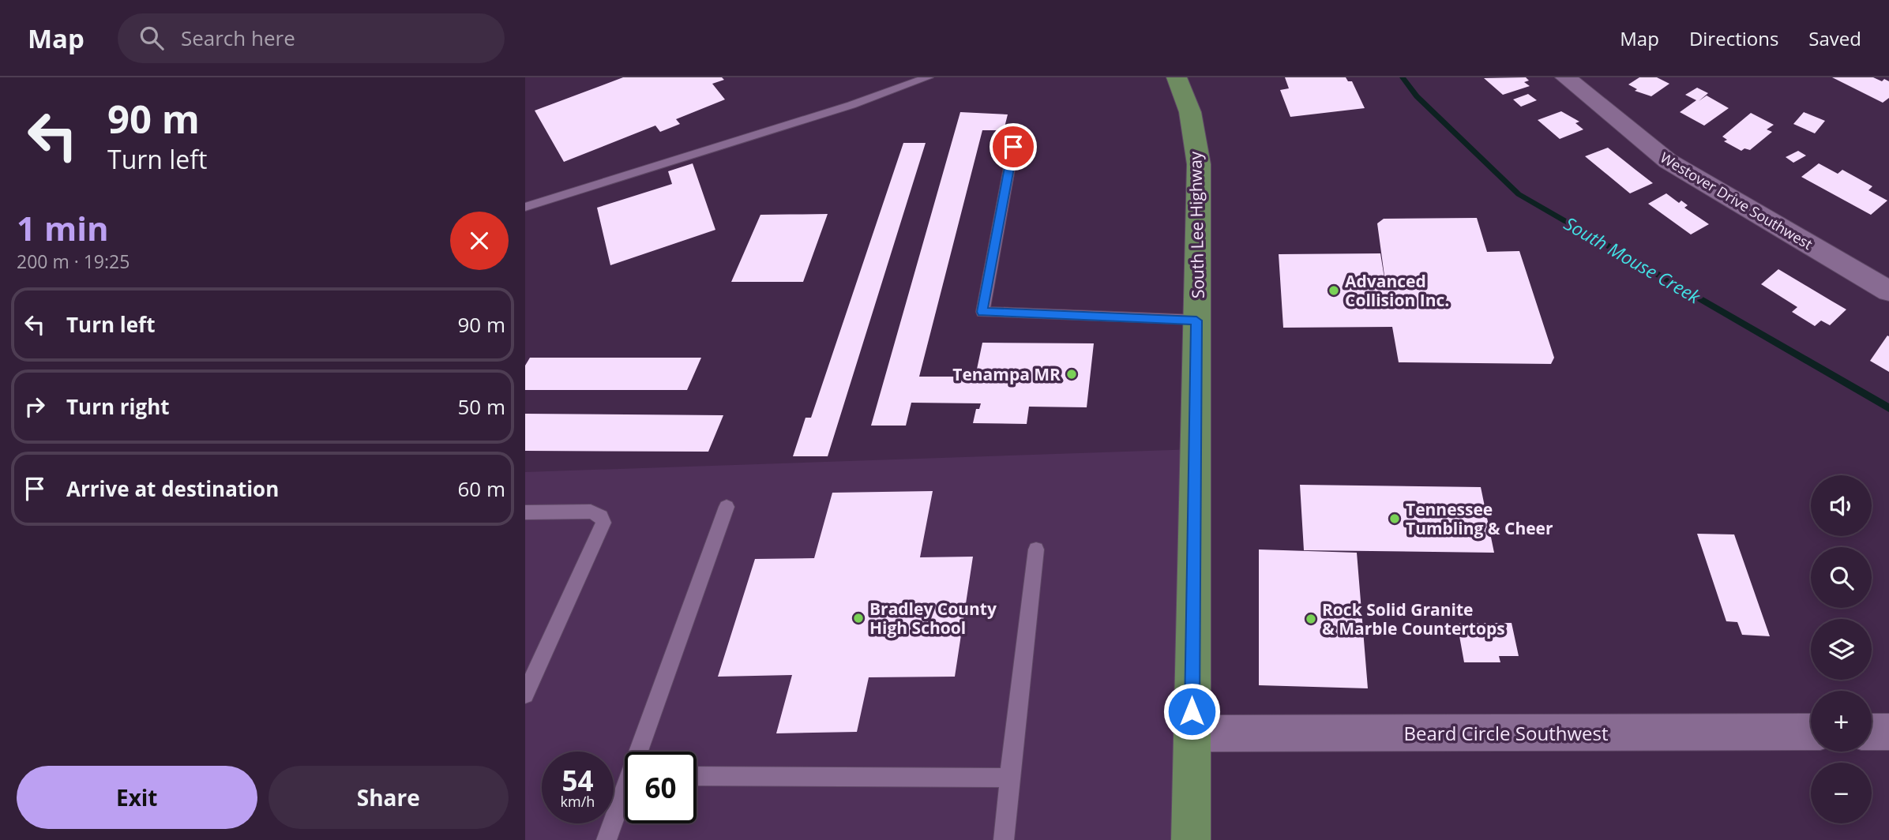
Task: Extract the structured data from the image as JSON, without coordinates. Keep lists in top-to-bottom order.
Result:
{
  "streets": {
    "main road": ["South Lee Highway"],
    "street": ["Westover Drive Southwest", "Beard Circle Southwest"]
  },
  "crossings": [
    ["South Lee Highway", "Beard Circle Southwest"]
  ],
  "water": ["South Mouse Creek"],
  "places": [
    "Advanced Collision Inc.",
    "Tenampa MR",
    "Tennessee Tumbling & Cheer",
    "Bradley County High School",
    "Rock Solid Granite & Marble Countertops"
  ],
  "page": {
    "header": "Map",
    "search": "Search here",
    "nav": ["Map", "Directions", "Saved"],
    "turn": ["90 m", "Turn left"],
    "heading": ["1 min", "200 m · 19:25"],
    "list": [
      {
        "name": "Turn left",
        "value": "90 m"
      },
      {
        "name": "Turn right",
        "value": "50 m"
      },
      {
        "name": "Arrive at destination",
        "value": "60 m"
      }
    ],
    "map_buttons": ["+", "−"],
    "speed": "54 km/h",
    "limit": "60",
    "buttons": ["Exit", "Share"]
  }
}
